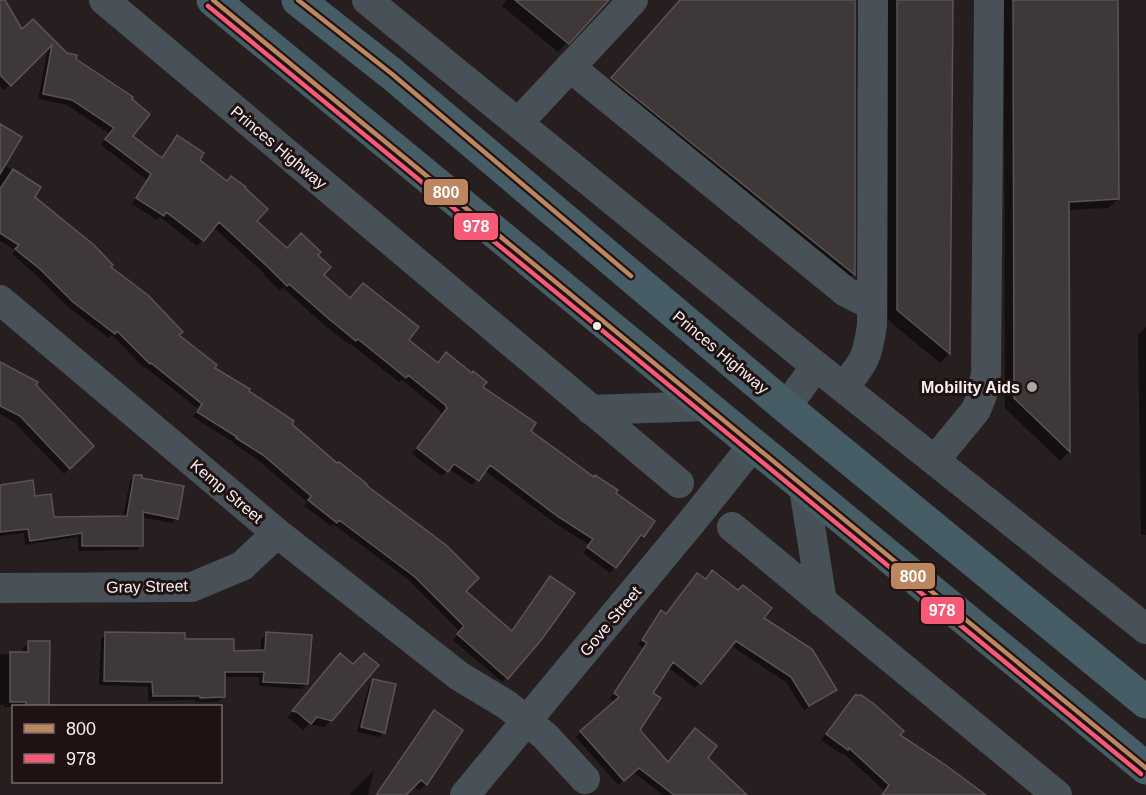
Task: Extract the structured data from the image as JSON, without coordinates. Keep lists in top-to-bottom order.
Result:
{
  "streets": {
    "highway": ["Princes Highway"],
    "street": ["Kemp Street", "Gray Street", "Gove Street"]
  },
  "crossings": [
    ["Kemp Street", "Gray Street"],
    ["Kemp Street", "Gove Street"]
  ],
  "places": ["Mobility Aids"],
  "lines": ["transit line 800", "transit line 978"],
  "legend": ["800", "978"]
}
